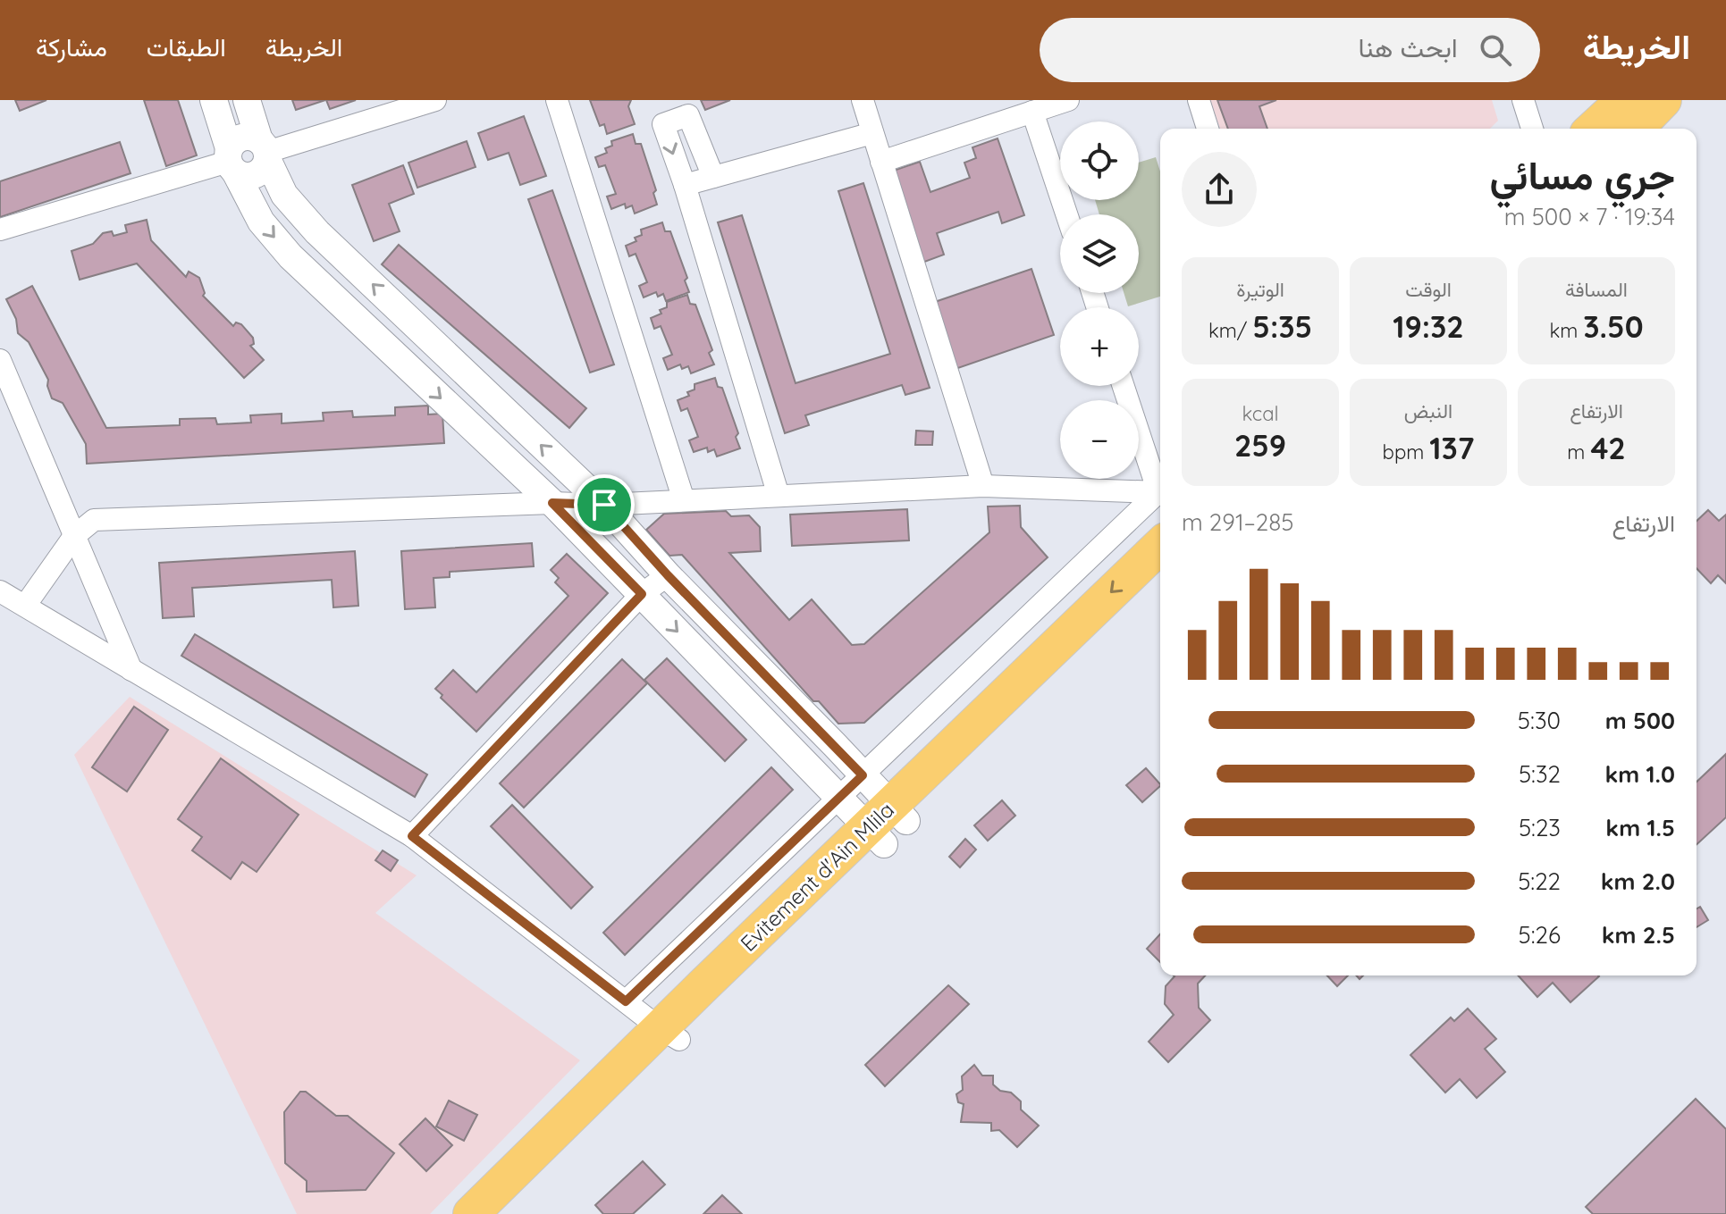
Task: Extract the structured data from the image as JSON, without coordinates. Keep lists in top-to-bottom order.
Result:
{
  "streets": {
    "highway": ["Evitement d'Ain Mlila"]
  },
  "page": {
    "header": "الخريطة",
    "search": "ابحث هنا",
    "nav": ["الخريطة", "الطبقات", "مشاركة"],
    "map_buttons": ["+", "−"],
    "heading": ["جري مسائي", "19:34 · 7 × 500 m"],
    "stats": [
      ["المسافة", "3.50 km"],
      ["الوقت", "19:32"],
      ["الوتيرة", "5:35 /km"],
      ["الارتفاع", "42 m"],
      ["النبض", "137 bpm"],
      ["kcal", "259"]
    ],
    "chart": ["الارتفاع", "285–291 m"],
    "list": [
      {
        "name": "500 m",
        "note": "5:30"
      },
      {
        "name": "1.0 km",
        "note": "5:32"
      },
      {
        "name": "1.5 km",
        "note": "5:23"
      },
      {
        "name": "2.0 km",
        "note": "5:22"
      },
      {
        "name": "2.5 km",
        "note": "5:26"
      }
    ]
  }
}
